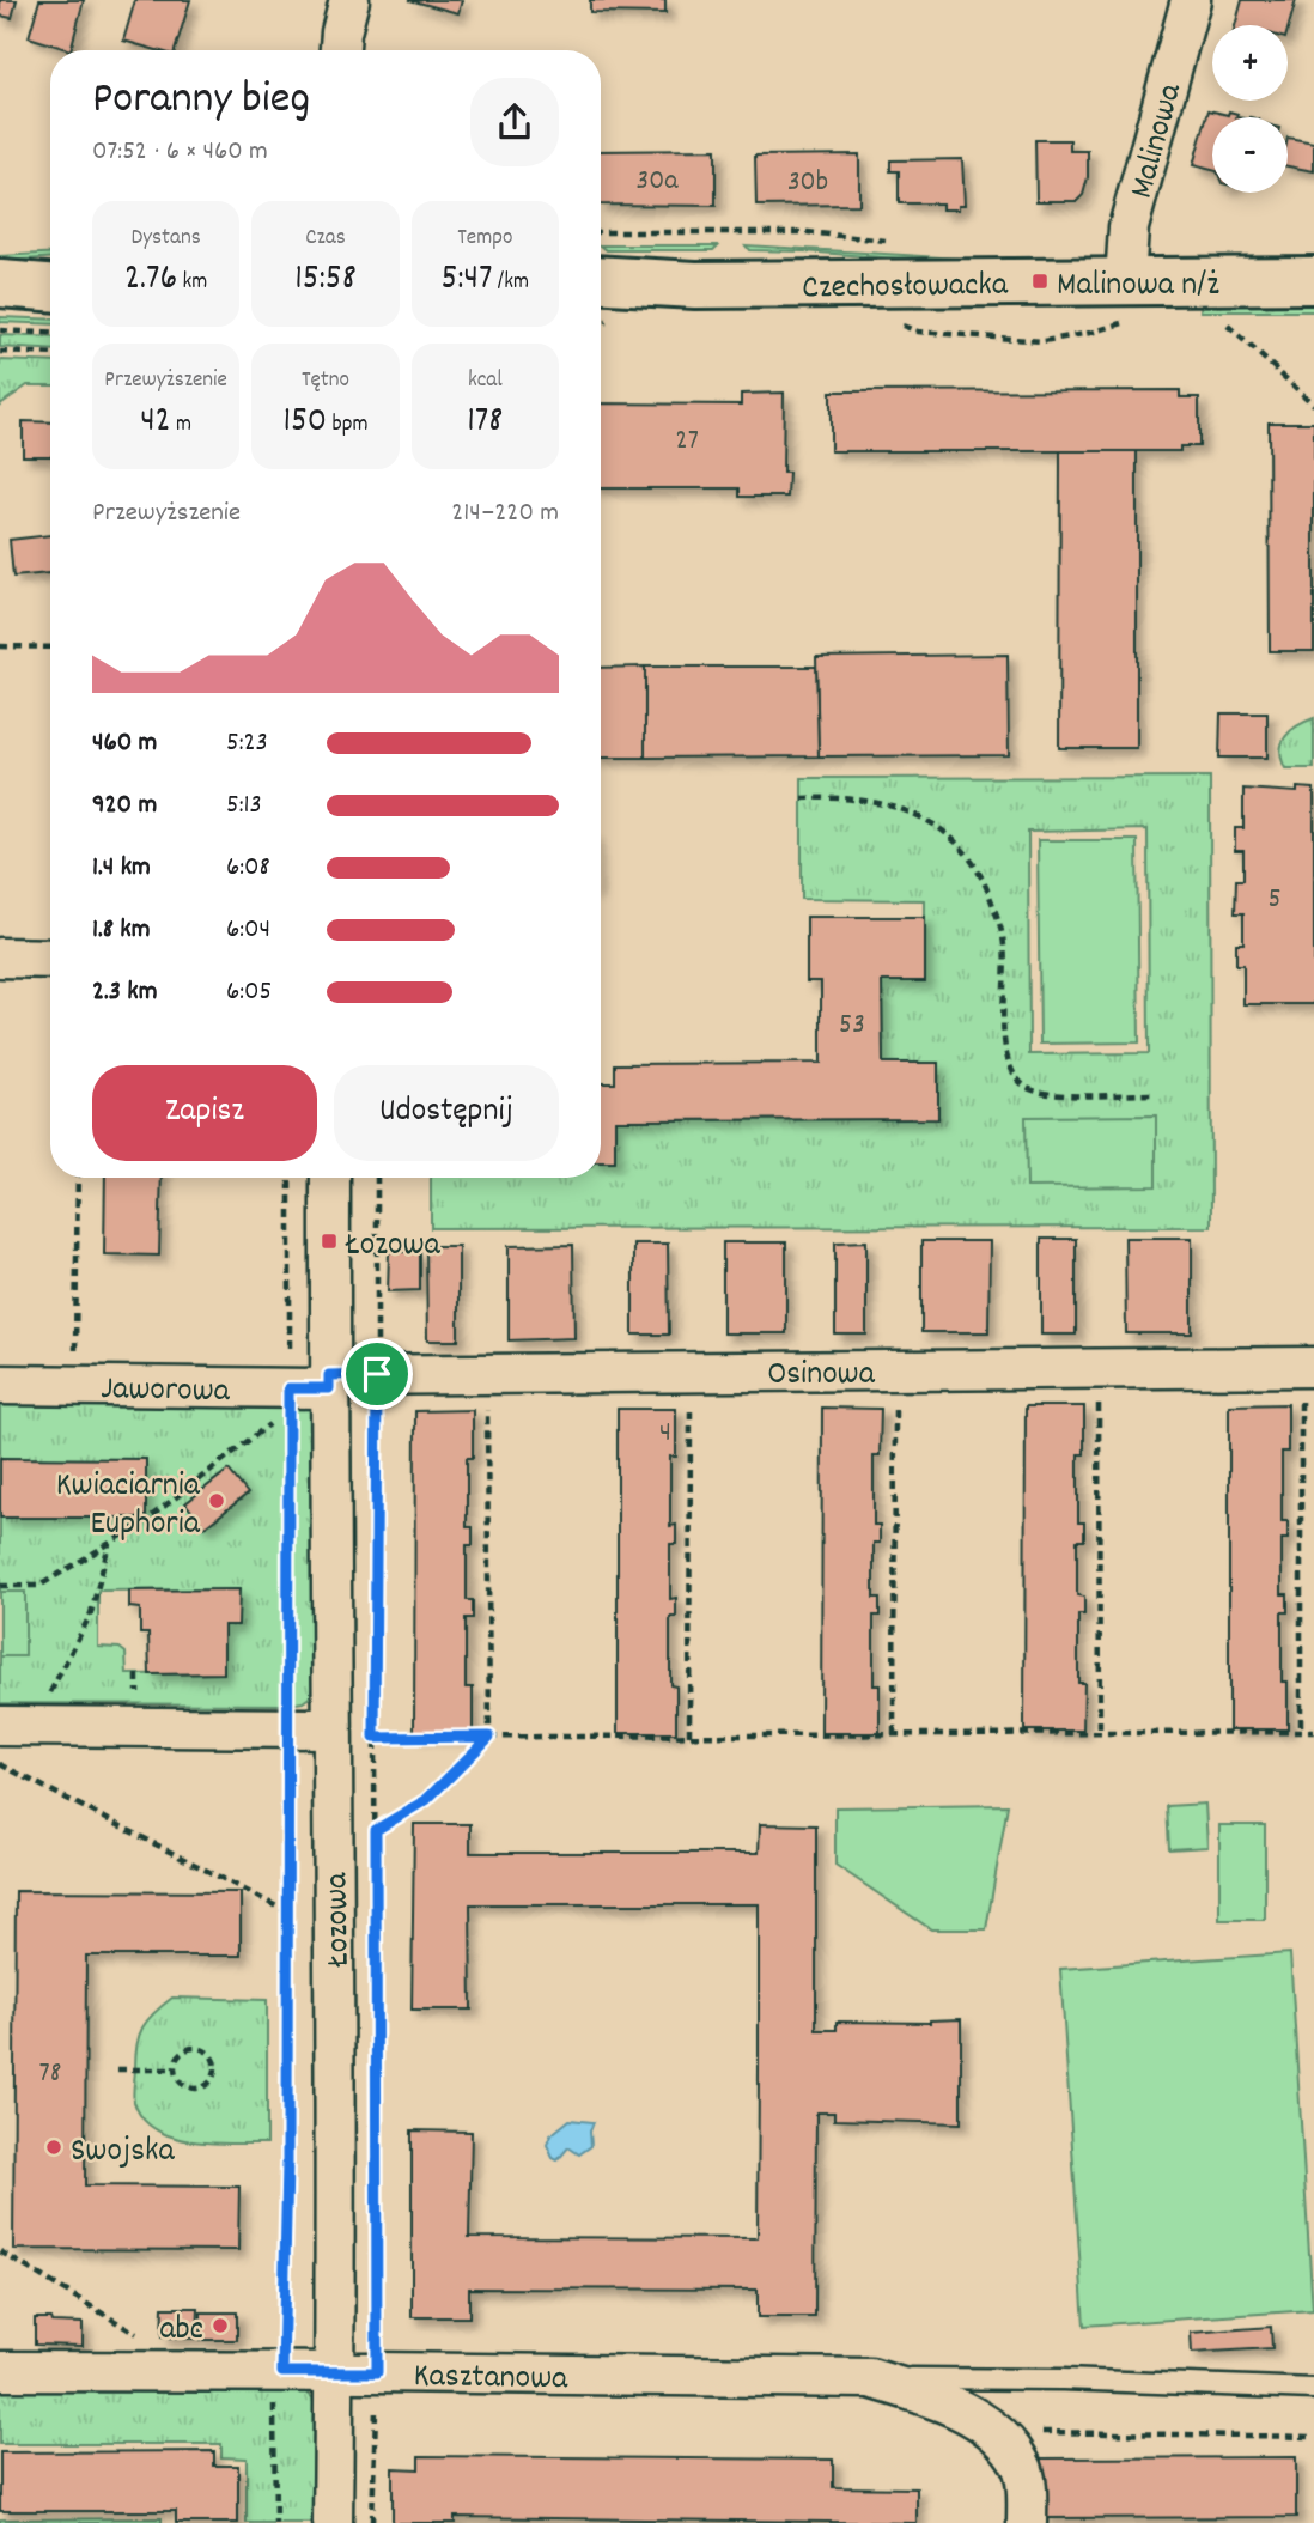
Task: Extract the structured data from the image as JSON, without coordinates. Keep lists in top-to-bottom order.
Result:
{
  "streets": {
    "street": [
      "Malinowa",
      "Czechosłowacka",
      "Osinowa",
      "Jaworowa",
      "Łozowa",
      "Kasztanowa"
    ]
  },
  "crossings": [
    ["Malinowa", "Czechosłowacka"],
    ["Osinowa", "Jaworowa"],
    ["Osinowa", "Łozowa"],
    ["Jaworowa", "Łozowa"],
    ["Łozowa", "Kasztanowa"]
  ],
  "places": {
    "transit": ["Malinowa n/ż", "Łozowa"],
    "other": ["Kwiaciarnia Euphoria", "Swojska", "abc"]
  },
  "house_numbers": [
    "30a",
    "30b",
    "27",
    "5",
    "53",
    "4",
    "78"
  ],
  "page": {
    "map_buttons": ["+", "−"],
    "heading": ["Poranny bieg", "07:52 · 6 × 460 m"],
    "stats": [
      ["Dystans", "2.76 km"],
      ["Czas", "15:58"],
      ["Tempo", "5:47 /km"],
      ["Przewyższenie", "42 m"],
      ["Tętno", "150 bpm"],
      ["kcal", "178"]
    ],
    "chart": ["Przewyższenie", "214–220 m"],
    "list": [
      {
        "name": "460 m",
        "note": "5:23"
      },
      {
        "name": "920 m",
        "note": "5:13"
      },
      {
        "name": "1.4 km",
        "note": "6:08"
      },
      {
        "name": "1.8 km",
        "note": "6:04"
      },
      {
        "name": "2.3 km",
        "note": "6:05"
      }
    ],
    "buttons": ["Zapisz", "Udostępnij"]
  }
}
